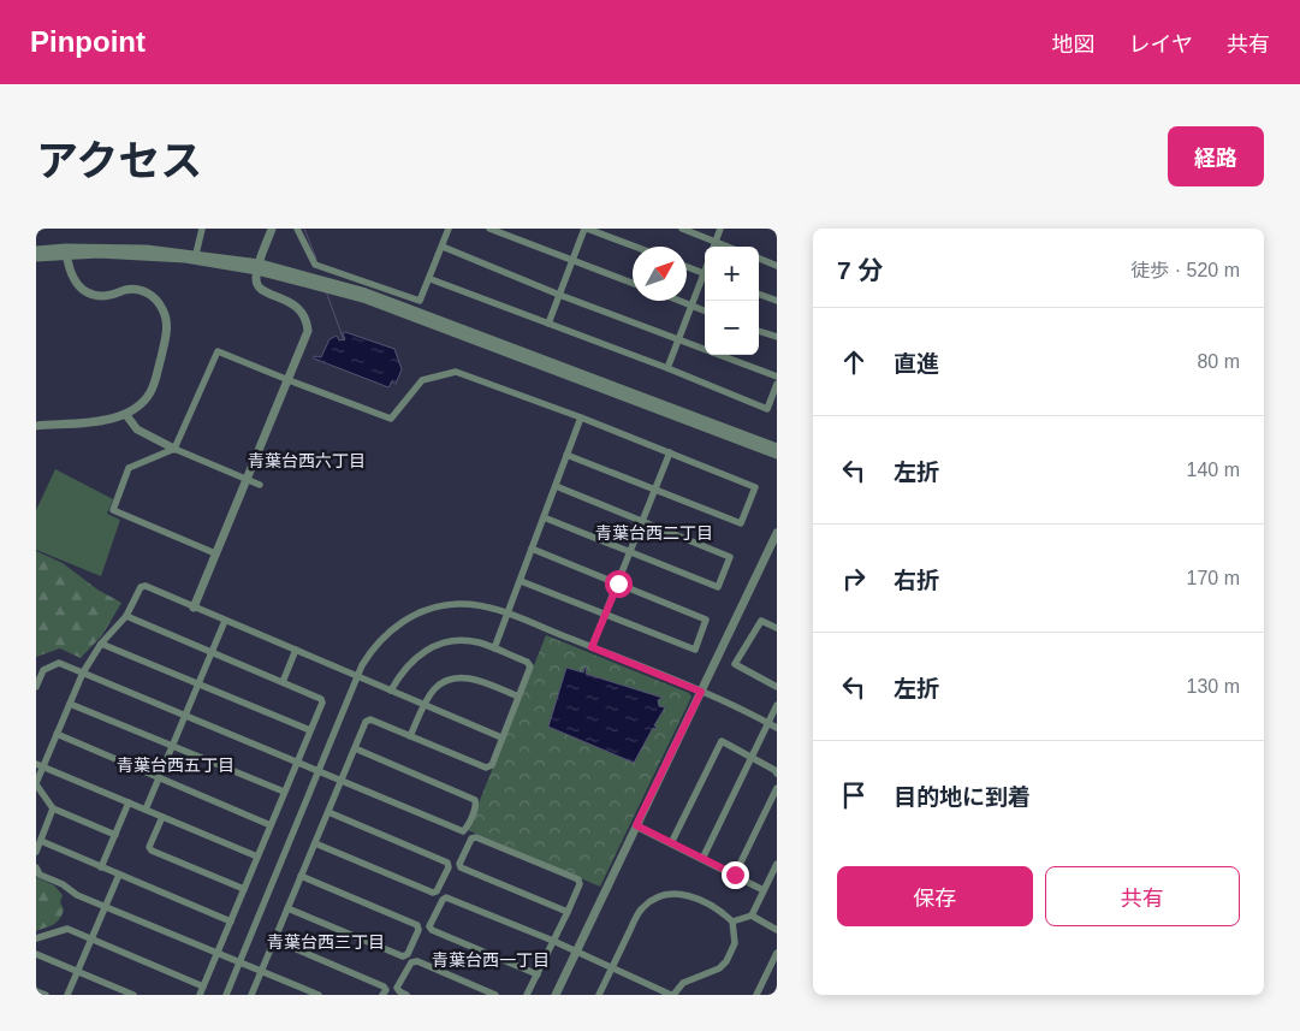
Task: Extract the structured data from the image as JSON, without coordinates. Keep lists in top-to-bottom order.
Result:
{
  "districts": [
    "青葉台西六丁目",
    "青葉台西二丁目",
    "青葉台西五丁目",
    "青葉台西三丁目",
    "青葉台西一丁目"
  ],
  "north": "top right",
  "page": {
    "header": "Pinpoint",
    "nav": ["地図", "レイヤ", "共有"],
    "title": "アクセス",
    "buttons": [
      "経路",
      ["保存", "共有"]
    ],
    "heading": ["7 分", "徒歩 · 520 m"],
    "map_buttons": ["+", "−"],
    "list": [
      ["直進", "80 m"],
      ["左折", "140 m"],
      ["右折", "170 m"],
      ["左折", "130 m"],
      "目的地に到着"
    ]
  }
}
